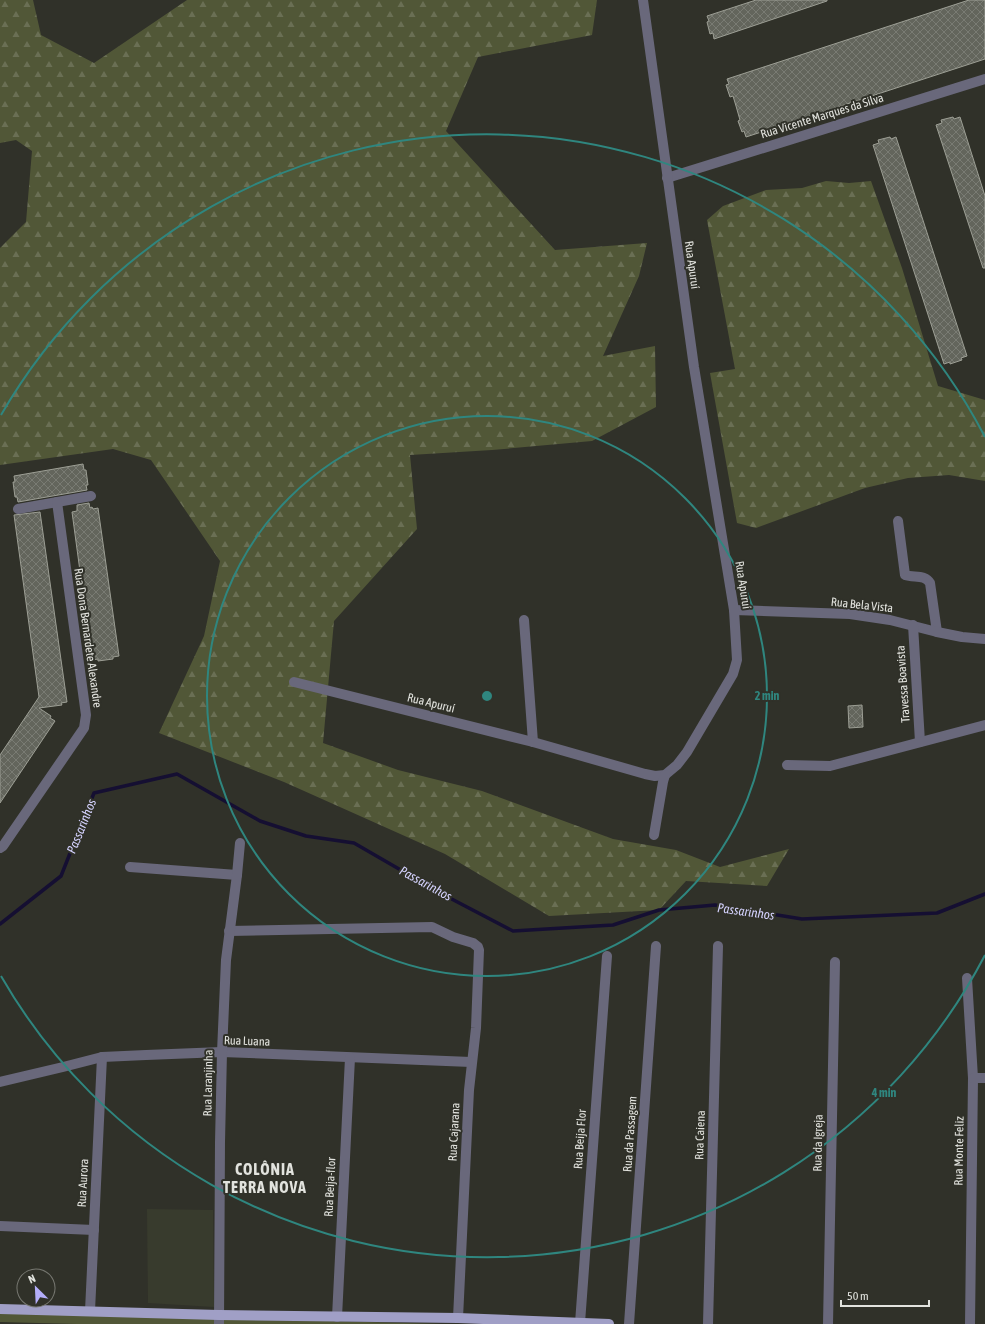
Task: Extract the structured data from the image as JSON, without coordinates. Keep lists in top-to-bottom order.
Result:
{
  "streets": {
    "street": [
      "Rua Vicente Marques da Silva",
      "Rua Apuruí",
      "Rua Bela Vista",
      "Rua Dona Bernardete Alexandre",
      "Travessa Boavista",
      "Rua Luana",
      "Rua Laranjinha",
      "Rua Cajarana",
      "Rua da Passagem",
      "Rua Caiena",
      "Rua Beija Flor",
      "Rua da Igreja",
      "Rua Monte Feliz",
      "Rua Aurora",
      "Rua Beija-flor"
    ]
  },
  "crossings": [
    ["Rua Vicente Marques da Silva", "Rua Apuruí"],
    ["Rua Apuruí", "Rua Bela Vista"],
    ["Rua Bela Vista", "Travessa Boavista"],
    ["Rua Luana", "Rua Laranjinha"],
    ["Rua Luana", "Rua Cajarana"],
    ["Rua Luana", "Rua Aurora"],
    ["Rua Luana", "Rua Beija-flor"],
    ["Rua Laranjinha", "Rua Cajarana"]
  ],
  "districts": ["COLÔNIA TERRA NOVA"],
  "water": ["Passarinhos"],
  "scale_bar": "50 m",
  "north": "top left",
  "rings": ["2 min", "4 min"]
}
